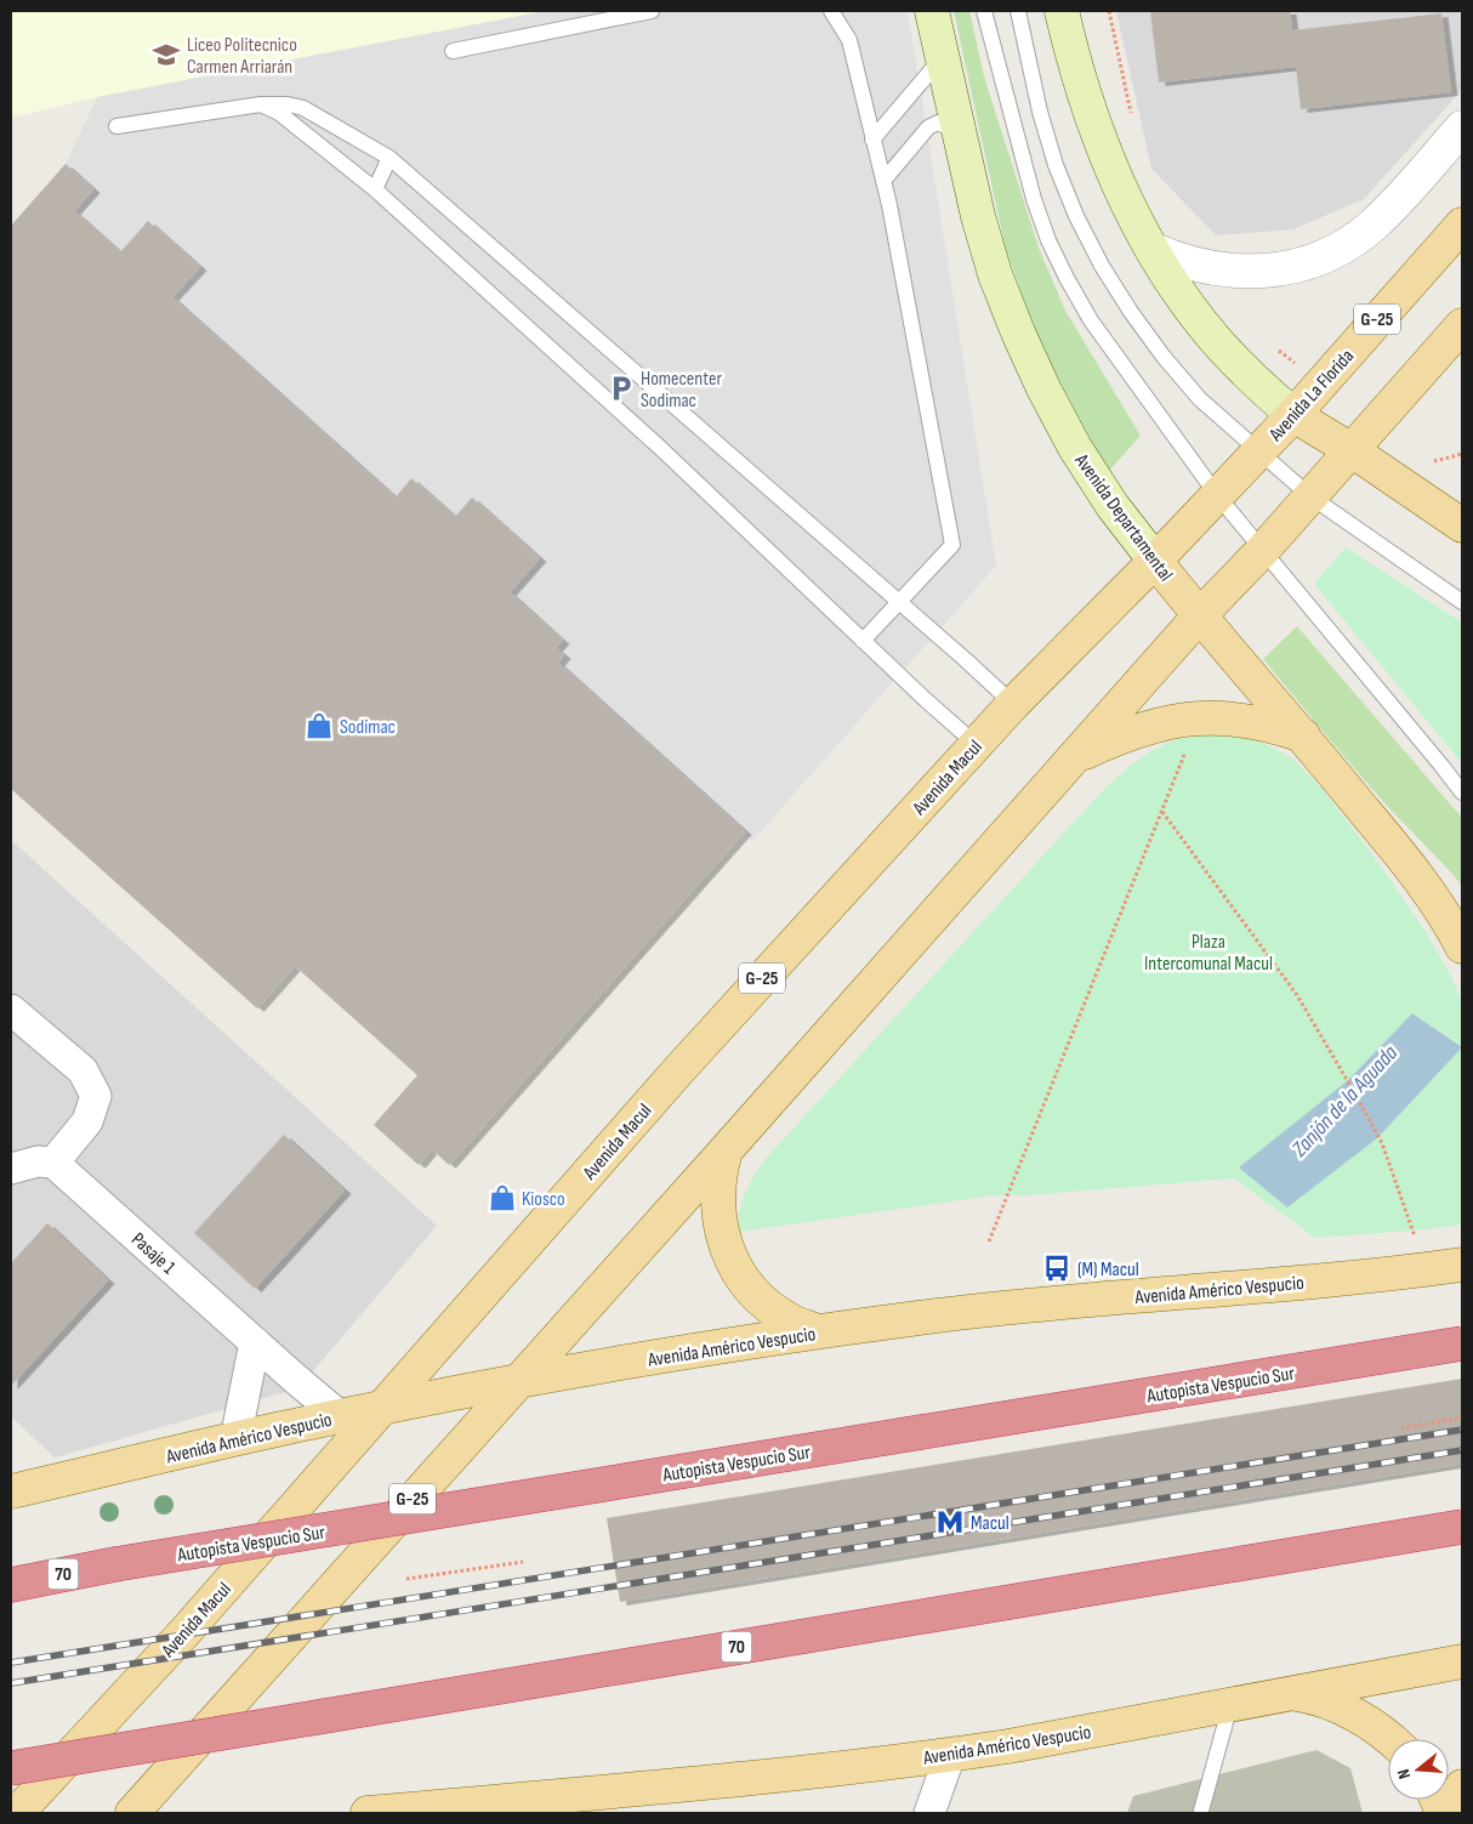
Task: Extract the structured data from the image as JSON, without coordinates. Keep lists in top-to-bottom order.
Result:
{
  "streets": {
    "highway": ["Autopista Vespucio Sur", "70"],
    "main road": [
      "G-25",
      "Avenida La Florida",
      "Avenida Departamental",
      "Avenida Macul",
      "Avenida Américo Vespucio"
    ],
    "street": ["Pasaje 1"]
  },
  "crossings": [
    ["G-25", "Avenida Departamental"],
    ["G-25", "Avenida Américo Vespucio"],
    ["Avenida La Florida", "Avenida Departamental"],
    ["Avenida La Florida", "Avenida Macul"],
    ["Avenida Departamental", "Avenida Macul"],
    ["Avenida Macul", "Avenida Américo Vespucio"],
    ["Pasaje 1", "Avenida Américo Vespucio"]
  ],
  "water": ["Zanjón de la Aguada"],
  "parks": ["Plaza Intercomunal Macul"],
  "places": {
    "school or university": ["Liceo Politecnico Carmen Arriarán"],
    "parking": ["Homecenter Sodimac"],
    "shop": ["Sodimac", "Kiosco"],
    "bus stop": ["(M) Macul"],
    "metro station": ["Macul"]
  },
  "north": "left"
}
